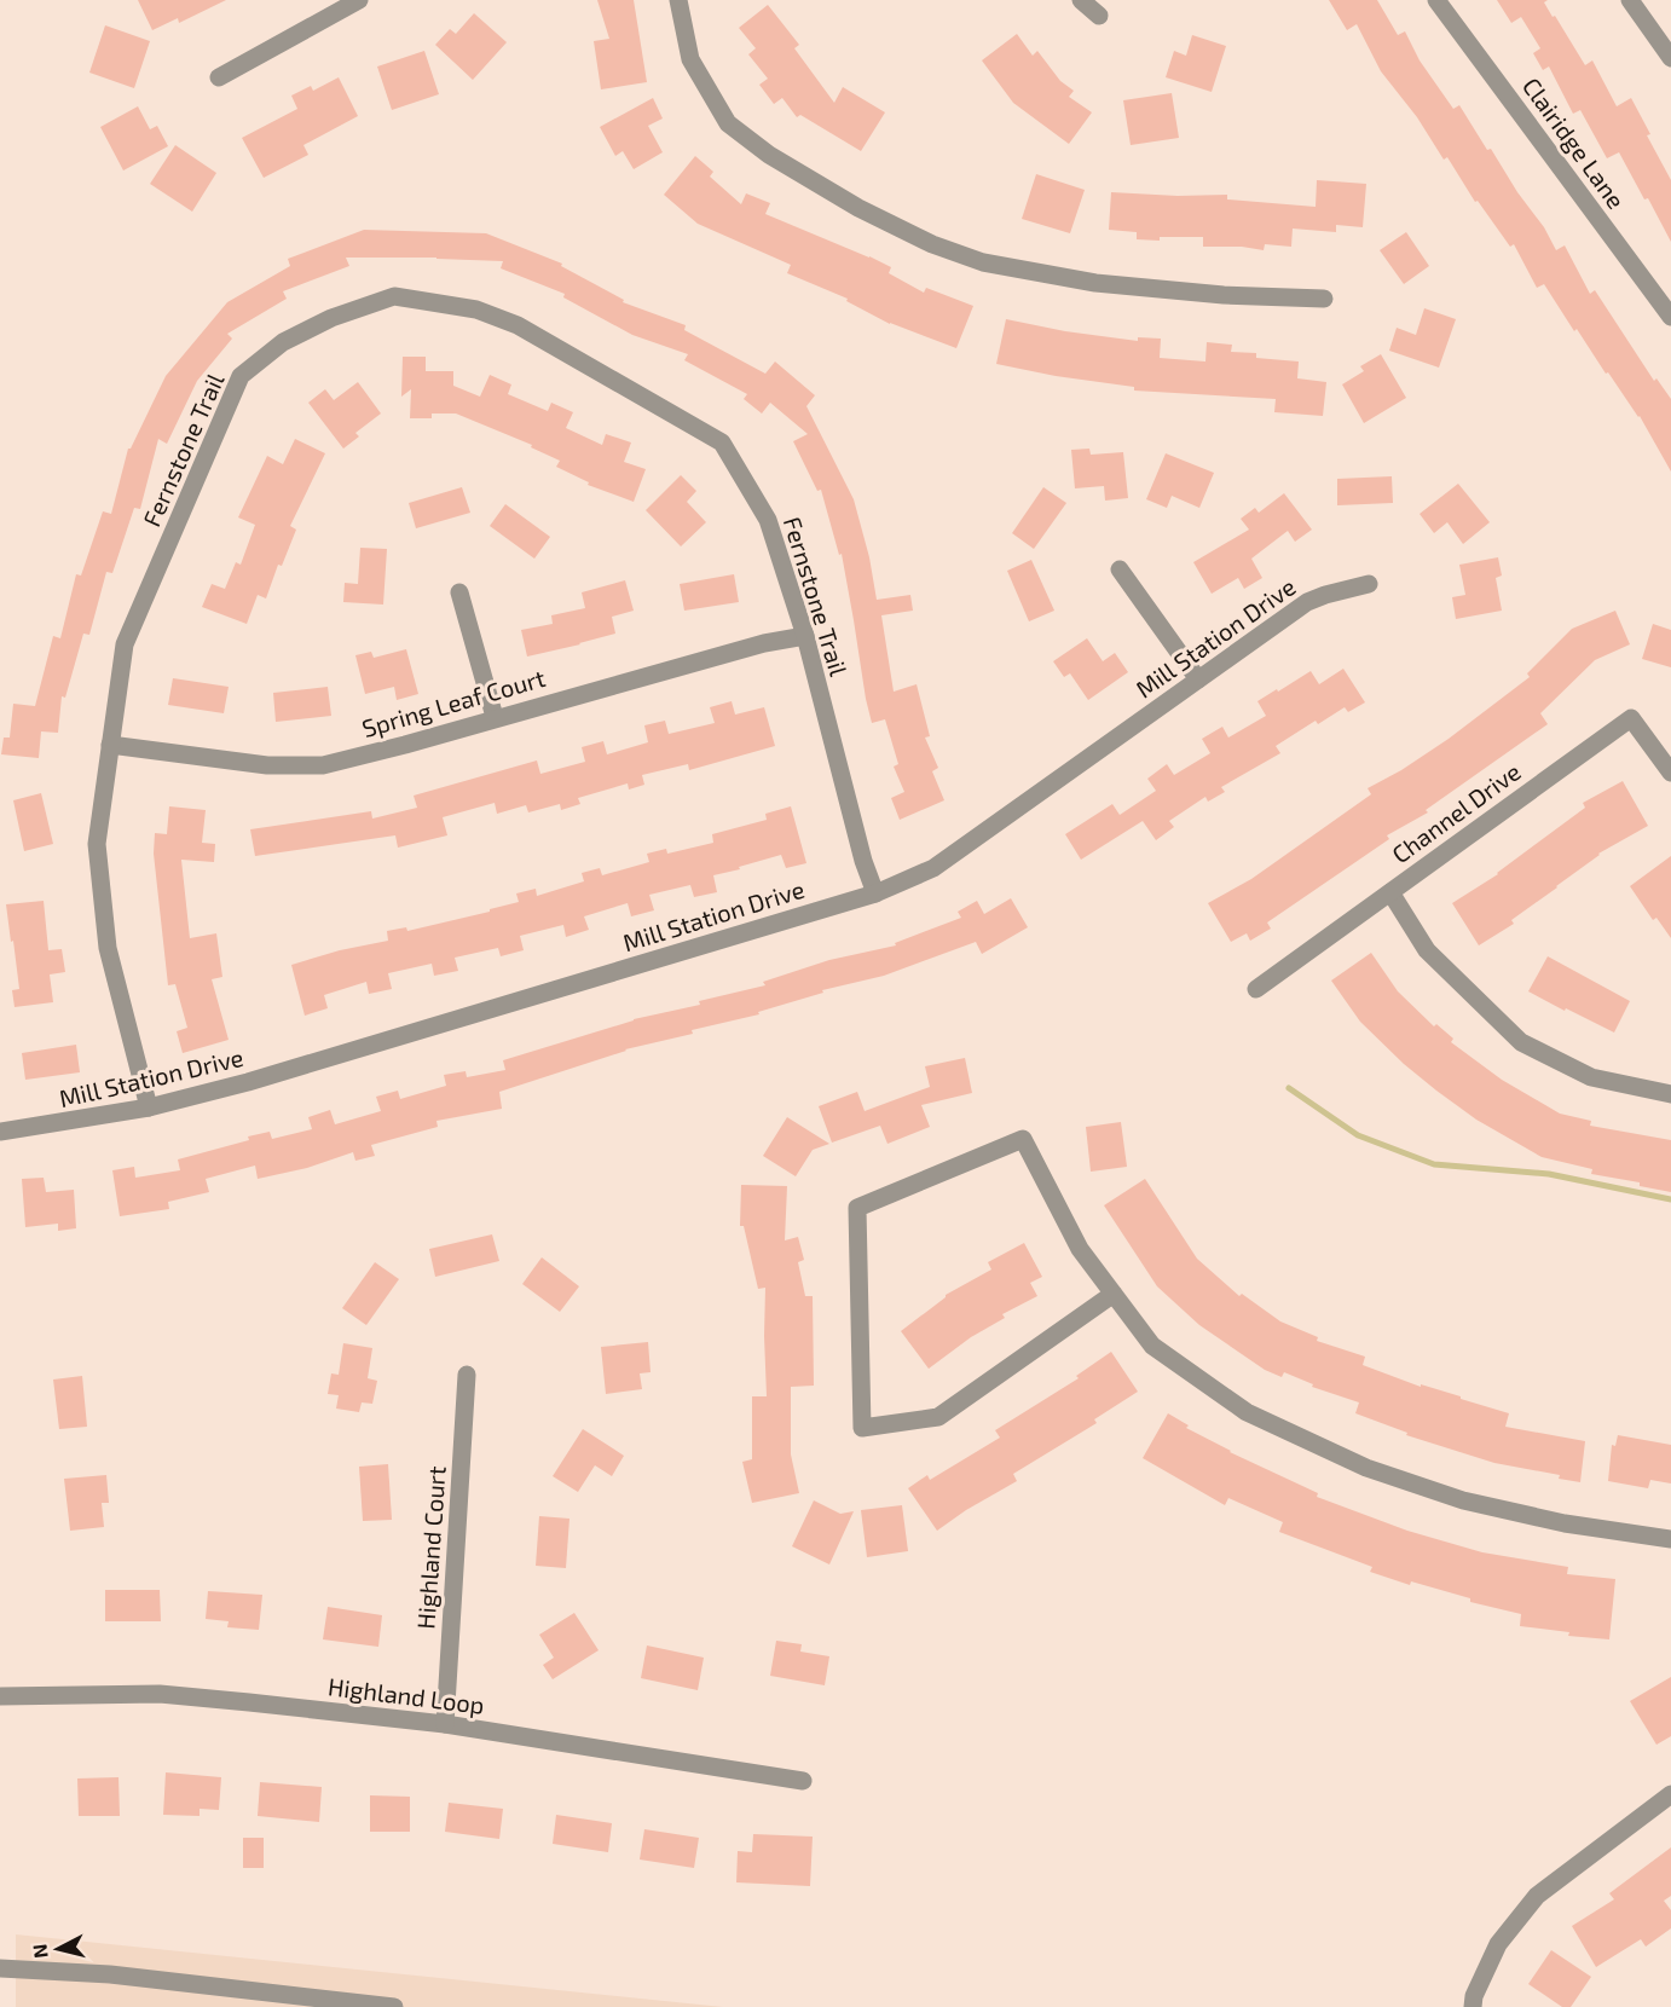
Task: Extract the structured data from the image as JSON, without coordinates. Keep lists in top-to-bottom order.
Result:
{
  "streets": {
    "street": [
      "Clairidge Lane",
      "Fernstone Trail",
      "Mill Station Drive",
      "Spring Leaf Court",
      "Channel Drive",
      "Highland Court",
      "Highland Loop"
    ]
  },
  "crossings": [
    ["Fernstone Trail", "Mill Station Drive"],
    ["Fernstone Trail", "Spring Leaf Court"],
    ["Highland Court", "Highland Loop"]
  ],
  "north": "left"
}
